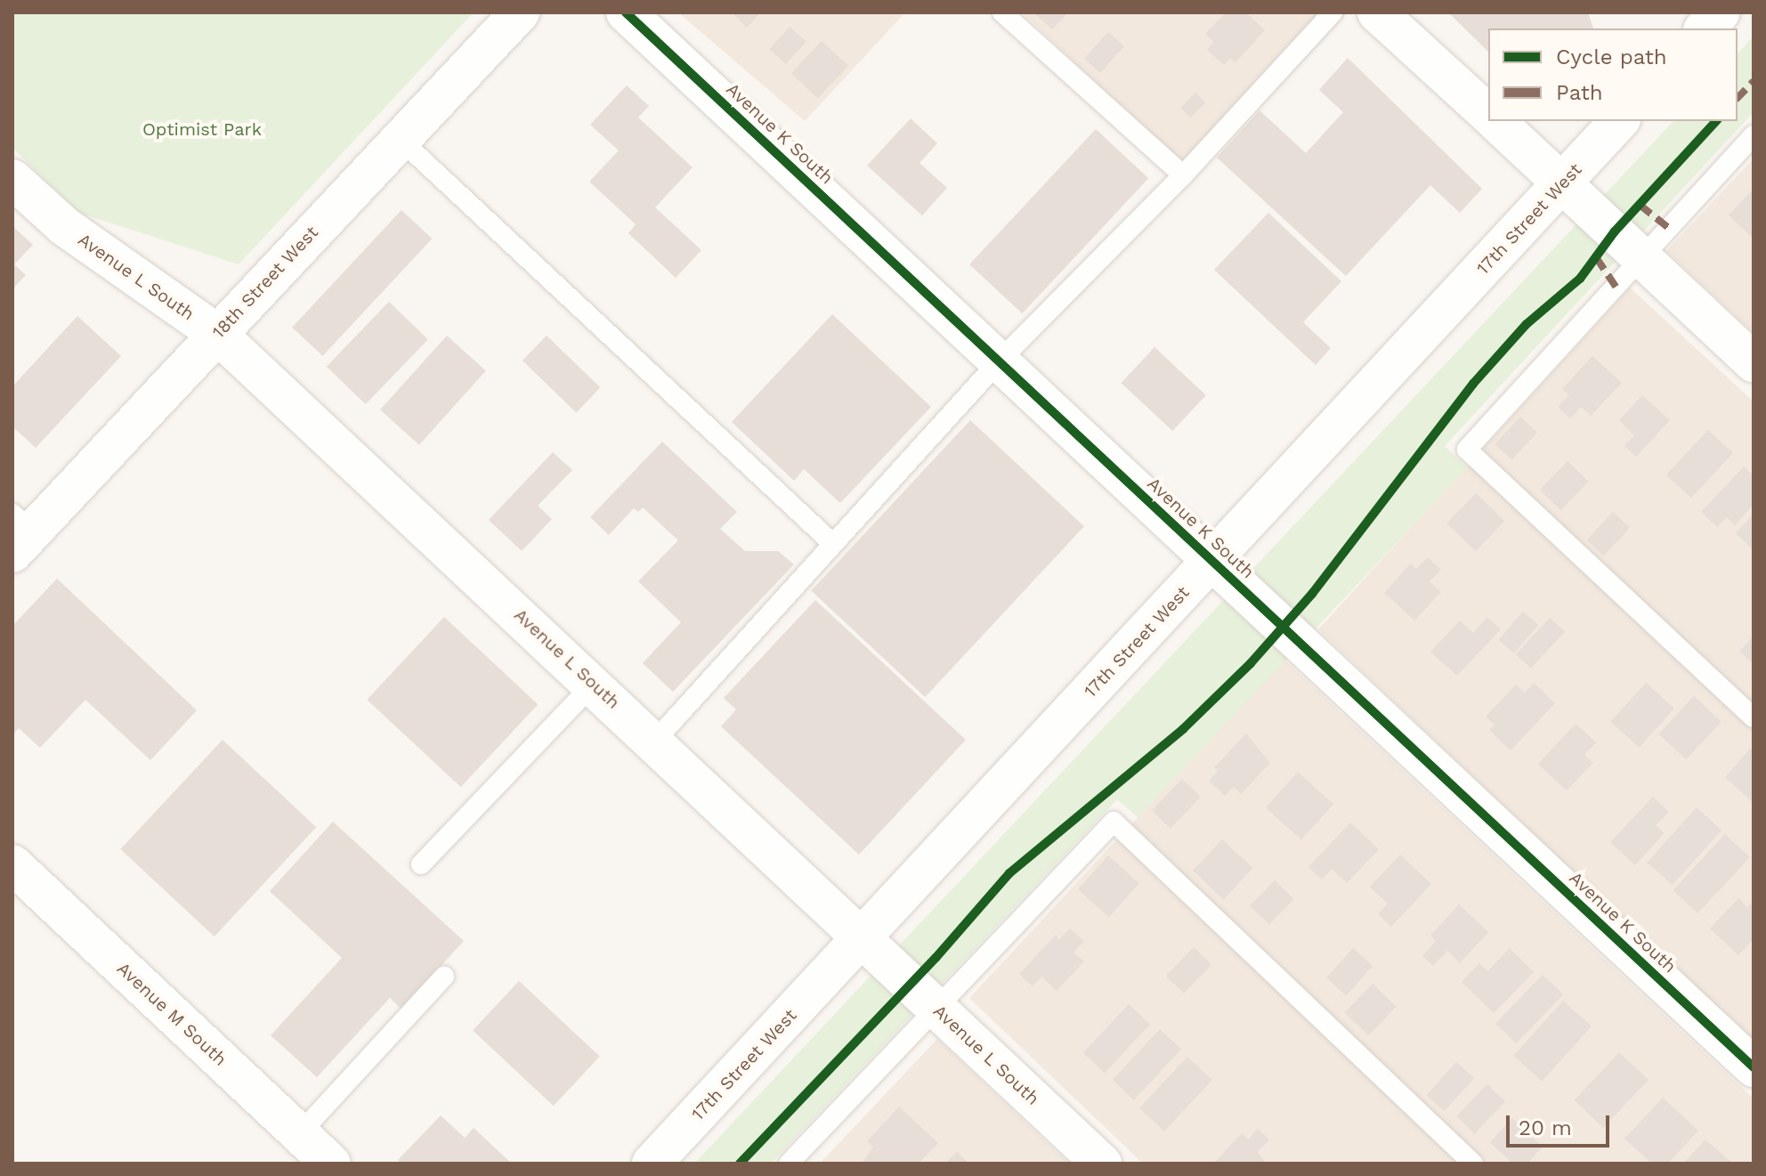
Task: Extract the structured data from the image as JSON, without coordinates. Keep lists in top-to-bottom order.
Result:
{
  "streets": {
    "street": [
      "Avenue K South",
      "17th Street West",
      "Avenue L South",
      "18th Street West",
      "Avenue M South"
    ]
  },
  "crossings": [
    ["Avenue K South", "17th Street West"],
    ["17th Street West", "Avenue L South"],
    ["Avenue L South", "18th Street West"]
  ],
  "parks": ["Optimist Park"],
  "legend": ["Cycle path", "Path"],
  "scale_bar": "20 m"
}
